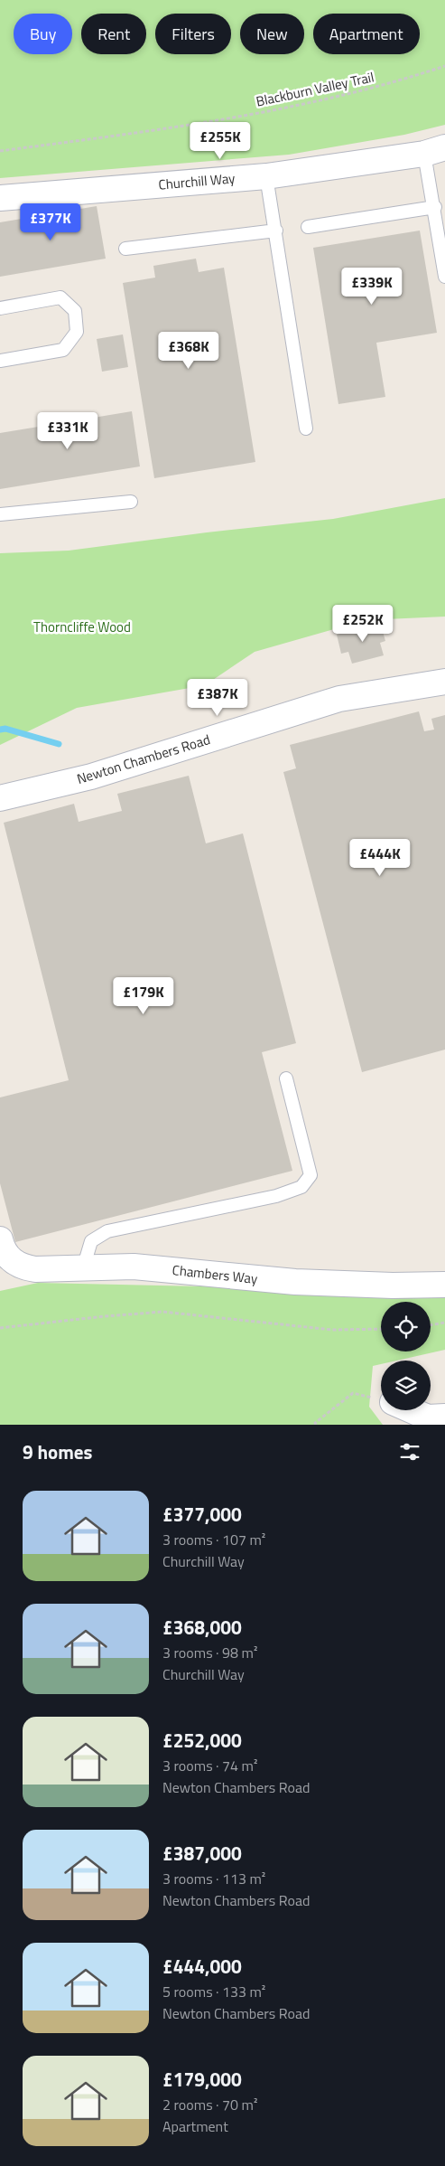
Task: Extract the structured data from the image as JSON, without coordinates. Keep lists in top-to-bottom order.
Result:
{
  "streets": {
    "street": ["Churchill Way", "Newton Chambers Road", "Chambers Way"],
    "path": ["Blackburn Valley Trail"]
  },
  "parks": ["Thorncliffe Wood"],
  "page": {
    "chip": [
      "Buy",
      "Rent",
      "Filters",
      "New",
      "Apartment"
    ],
    "price": [
      "£255K",
      "£377K",
      "£339K",
      "£368K",
      "£331K",
      "£252K",
      "£387K",
      "£444K",
      "£179K"
    ],
    "heading": "9 homes",
    "list": [
      {
        "name": "£377,000",
        "note": "3 rooms · 107 m² · Churchill Way"
      },
      {
        "name": "£368,000",
        "note": "3 rooms · 98 m² · Churchill Way"
      },
      {
        "name": "£252,000",
        "note": "3 rooms · 74 m² · Newton Chambers Road"
      },
      {
        "name": "£387,000",
        "note": "3 rooms · 113 m² · Newton Chambers Road"
      },
      {
        "name": "£444,000",
        "note": "5 rooms · 133 m² · Newton Chambers Road"
      },
      {
        "name": "£179,000",
        "note": "2 rooms · 70 m² · Apartment"
      }
    ]
  }
}
